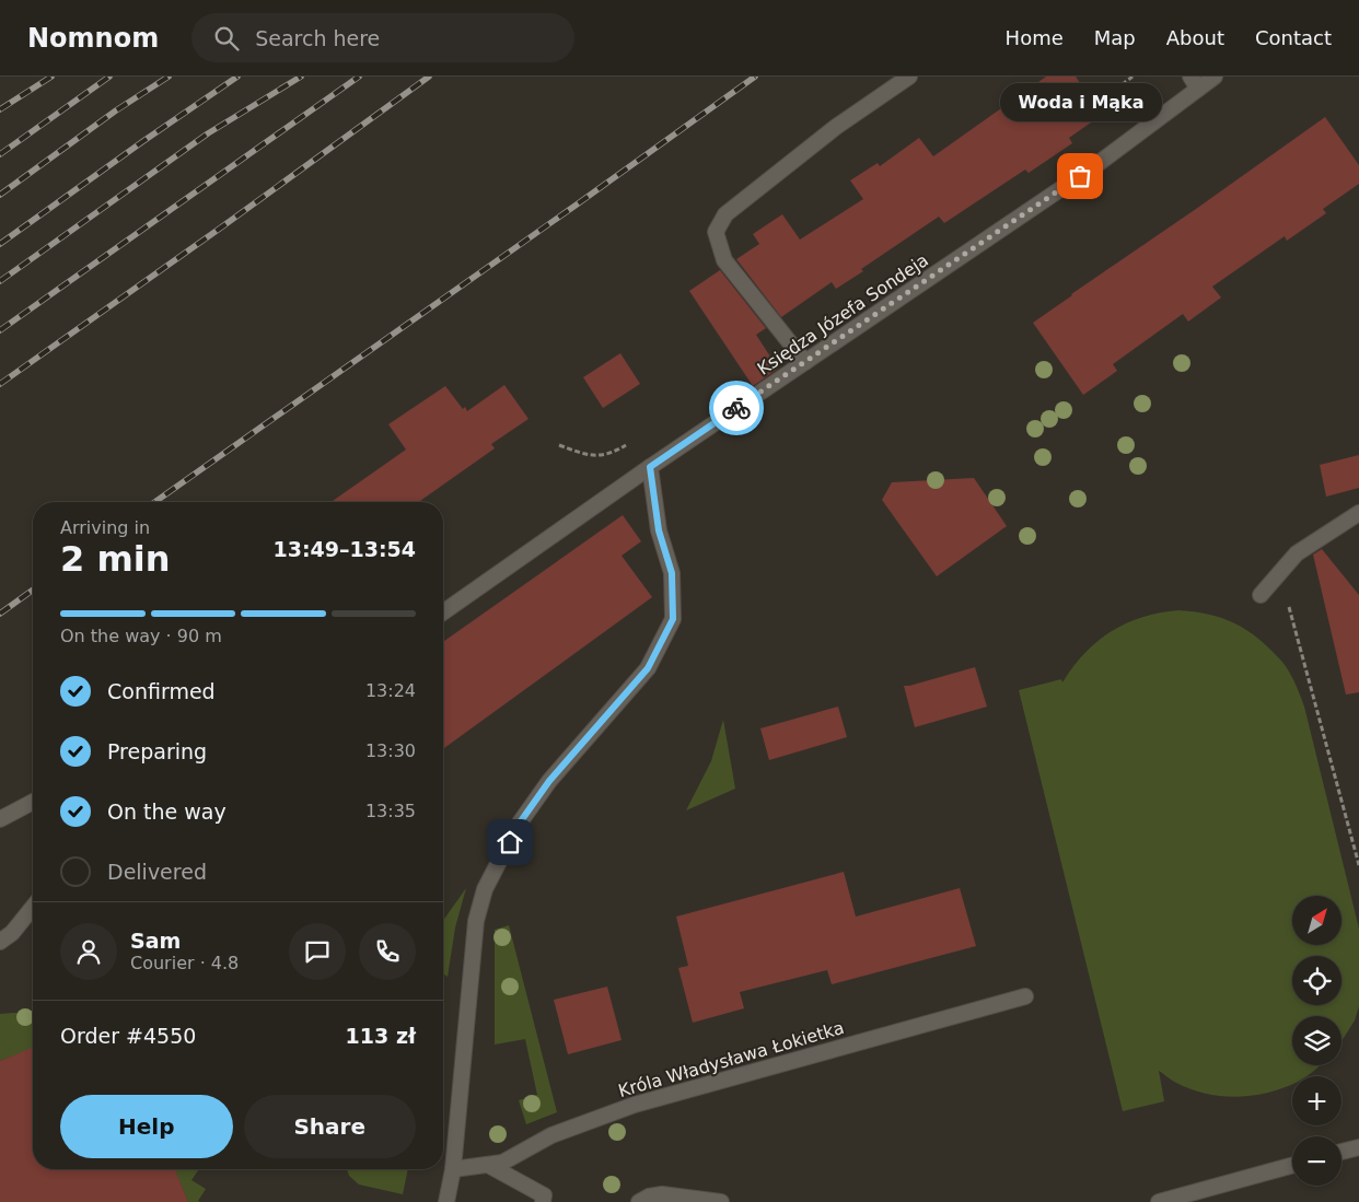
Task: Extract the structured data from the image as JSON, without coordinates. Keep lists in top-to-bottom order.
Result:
{
  "streets": {
    "street": ["Księdza Józefa Sondeja", "Króla Władysława Łokietka"]
  },
  "places": ["Woda i Mąka"],
  "north": "top right",
  "page": {
    "header": "Nomnom",
    "search": "Search here",
    "nav": [
      "Home",
      "Map",
      "About",
      "Contact"
    ],
    "bubble": "Woda i Mąka",
    "heading": ["2 min", "Arriving in", "13:49–13:54"],
    "panel": [
      "Sam",
      "Courier · 4.8",
      "Order #4550",
      "113 zł"
    ],
    "bar": "On the way · 90 m",
    "list": [
      ["Confirmed", "13:24"],
      ["Preparing", "13:30"],
      ["On the way", "13:35"],
      "Delivered"
    ],
    "map_buttons": ["+", "−"],
    "buttons": ["Help", "Share"]
  }
}
